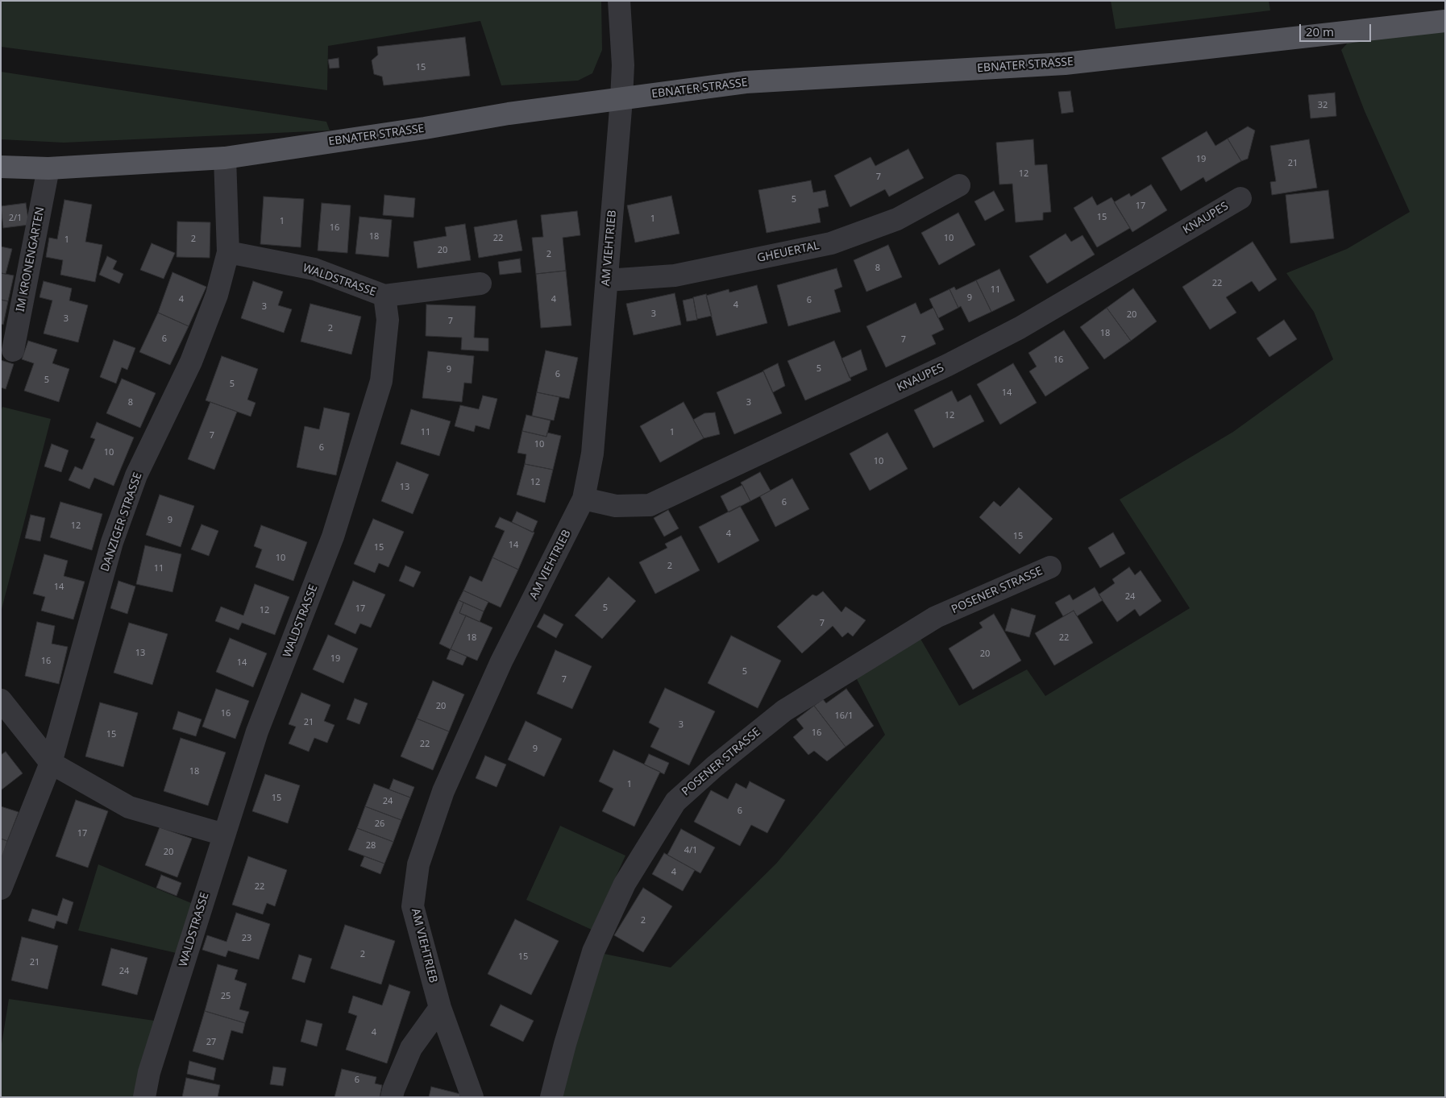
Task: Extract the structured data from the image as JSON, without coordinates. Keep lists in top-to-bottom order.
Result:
{
  "streets": {
    "main road": ["EBNATER STRASSE"],
    "street": [
      "KNAUPES",
      "AM VIEHTRIEB",
      "GHEUERTAL",
      "IM KRONENGARTEN",
      "WALDSTRASSE",
      "DANZIGER STRASSE",
      "POSENER STRASSE"
    ]
  },
  "crossings": [
    ["EBNATER STRASSE", "AM VIEHTRIEB"],
    ["EBNATER STRASSE", "IM KRONENGARTEN"],
    ["EBNATER STRASSE", "DANZIGER STRASSE"],
    ["KNAUPES", "AM VIEHTRIEB"],
    ["AM VIEHTRIEB", "GHEUERTAL"],
    ["WALDSTRASSE", "DANZIGER STRASSE"]
  ],
  "house_numbers": [
    "15",
    "32",
    "19",
    "21",
    "12",
    "7",
    "5",
    "17",
    "15",
    "2/1",
    "1",
    "1",
    "16",
    "18",
    "22",
    "10",
    "2",
    "1",
    "20",
    "2",
    "8",
    "22",
    "11",
    "9",
    "4",
    "4",
    "6",
    "4",
    "3",
    "3",
    "20",
    "3",
    "7",
    "2",
    "18",
    "6",
    "7",
    "16",
    "5",
    "9",
    "6",
    "5",
    "5",
    "14",
    "8",
    "3",
    "12",
    "11",
    "1",
    "7",
    "10",
    "6",
    "10",
    "10",
    "12",
    "13",
    "6",
    "9",
    "12",
    "4",
    "15",
    "14",
    "15",
    "10",
    "2",
    "11",
    "14",
    "24",
    "5",
    "17",
    "12",
    "7",
    "18",
    "22",
    "13",
    "20",
    "19",
    "16",
    "14",
    "5",
    "7",
    "20",
    "16",
    "16/1",
    "21",
    "3",
    "16",
    "15",
    "22",
    "9",
    "18",
    "1",
    "15",
    "24",
    "6",
    "26",
    "17",
    "28",
    "4/1",
    "20",
    "4",
    "22",
    "2",
    "23",
    "2",
    "15",
    "21",
    "24",
    "25",
    "4",
    "27",
    "6"
  ],
  "scale_bar": "20 m"
}
